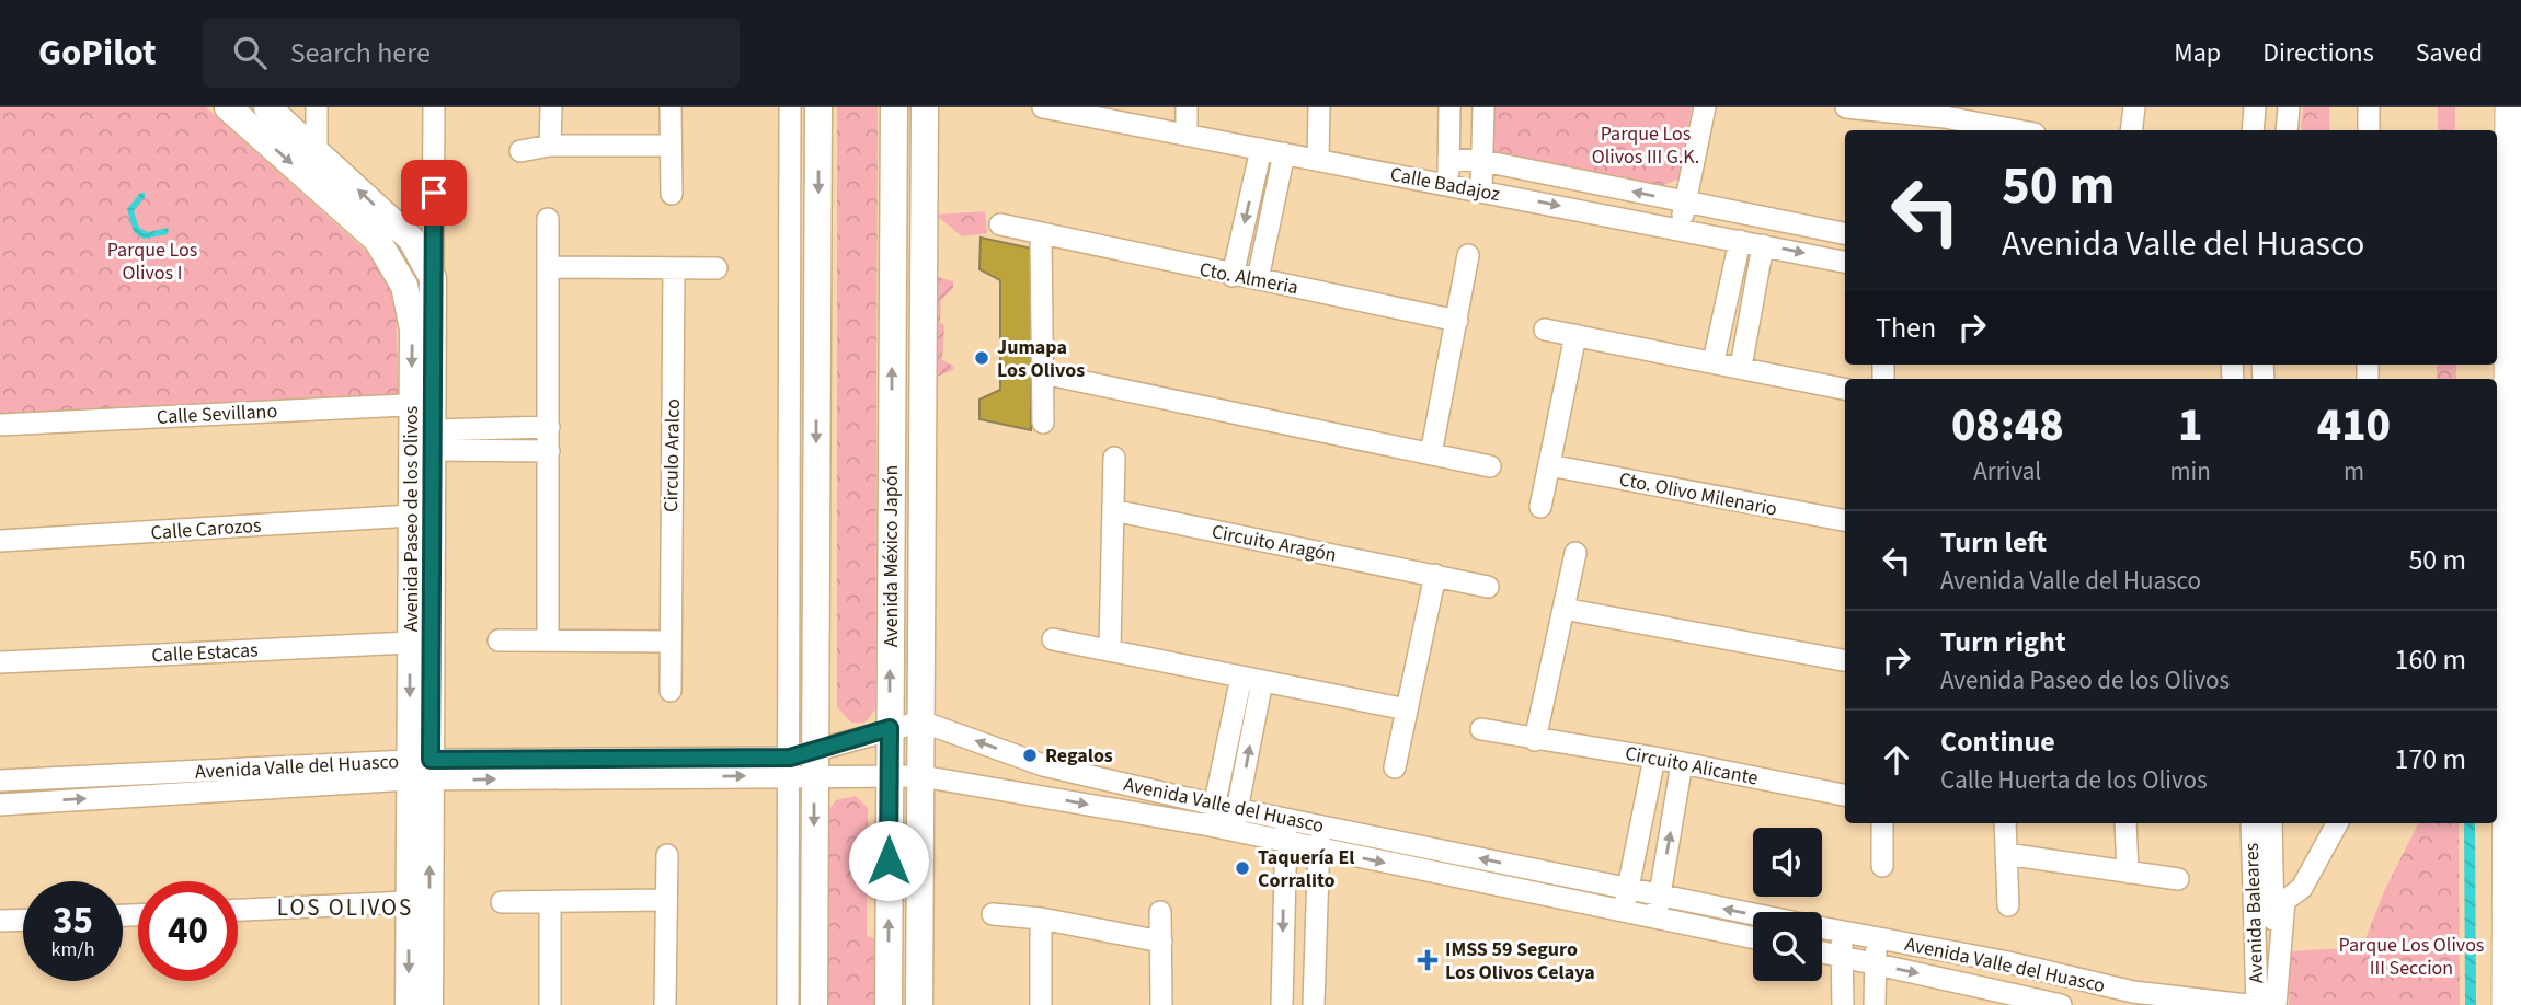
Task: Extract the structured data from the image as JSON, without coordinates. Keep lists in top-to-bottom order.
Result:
{
  "streets": {
    "street": [
      "Calle Badajoz",
      "Cto. Almeria",
      "Calle Sevillano",
      "Circulo Aralco",
      "Cto. Olivo Milenario",
      "Avenida Paseo de los Olivos",
      "Calle Carozos",
      "Circuito Aragón",
      "Avenida México Japón",
      "Calle Estacas",
      "Circuito Alicante",
      "Avenida Valle del Huasco",
      "Avenida Baleares"
    ]
  },
  "crossings": [
    ["Calle Sevillano", "Avenida Paseo de los Olivos"],
    ["Avenida Paseo de los Olivos", "Calle Carozos"],
    ["Avenida Paseo de los Olivos", "Calle Estacas"],
    ["Avenida Paseo de los Olivos", "Avenida Valle del Huasco"],
    ["Avenida México Japón", "Avenida Valle del Huasco"]
  ],
  "districts": ["LOS OLIVOS"],
  "parks": ["Parque Los Olivos III G.K.", "Parque Los Olivos I", "Parque Los Olivos III Seccion"],
  "places": {
    "other": ["Jumapa Los Olivos", "Regalos", "Taquería El Corralito"],
    "health": ["IMSS 59 Seguro Los Olivos Celaya"]
  },
  "page": {
    "header": "GoPilot",
    "search": "Search here",
    "nav": ["Map", "Directions", "Saved"],
    "turn": ["50 m", "Avenida Valle del Huasco"],
    "then": "Then",
    "eta": [
      "08:48",
      "Arrival",
      "1",
      "min",
      "410",
      "m"
    ],
    "list": [
      {
        "name": "Turn left",
        "note": "Avenida Valle del Huasco",
        "value": "50 m"
      },
      {
        "name": "Turn right",
        "note": "Avenida Paseo de los Olivos",
        "value": "160 m"
      },
      {
        "name": "Continue",
        "note": "Calle Huerta de los Olivos",
        "value": "170 m"
      }
    ],
    "speed": "35 km/h",
    "limit": "40"
  }
}
